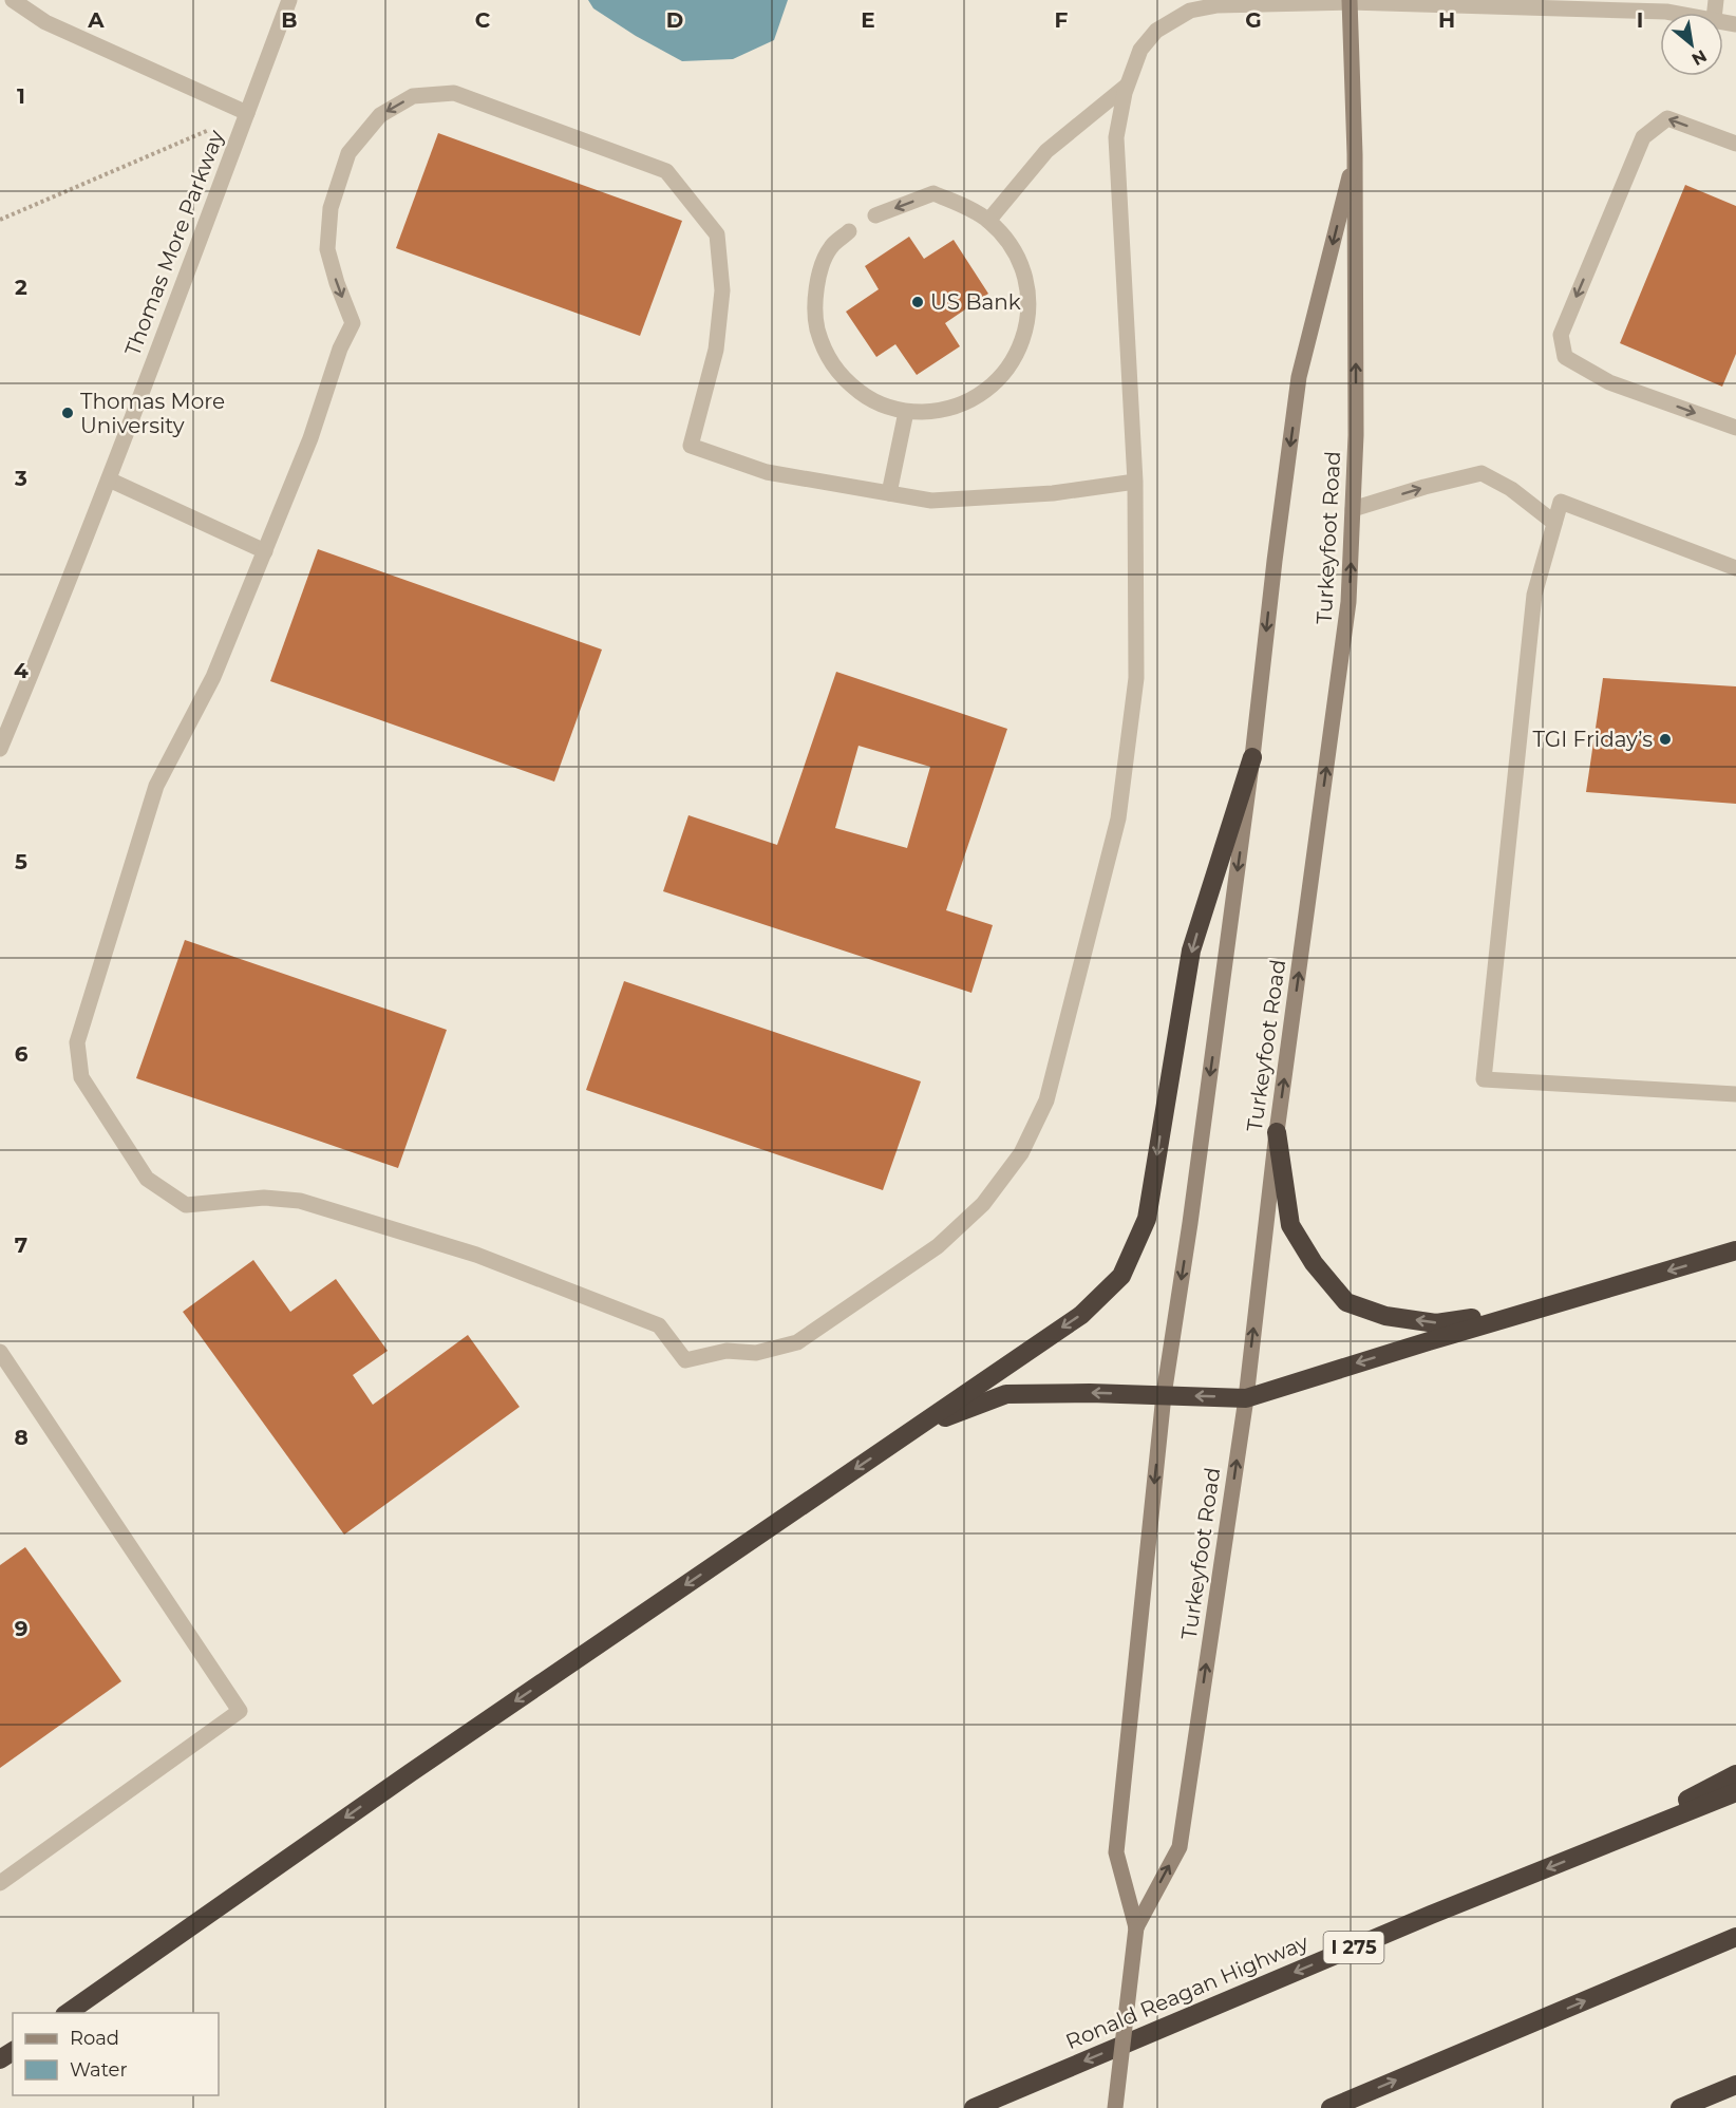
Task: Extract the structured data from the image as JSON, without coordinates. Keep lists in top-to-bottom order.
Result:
{
  "streets": {
    "highway": ["I 275", "Ronald Reagan Highway"],
    "main road": ["Turkeyfoot Road"],
    "street": ["Thomas More Parkway"]
  },
  "places": ["US Bank", "Thomas More University", "TGI Friday’s"],
  "legend": ["Road", "Water"],
  "north": "bottom right",
  "grid": {
    "columns": [
      "A",
      "B",
      "C",
      "D",
      "E",
      "F",
      "G",
      "H",
      "I"
    ],
    "rows": [
      "1",
      "2",
      "3",
      "4",
      "5",
      "6",
      "7",
      "8",
      "9"
    ]
  }
}
